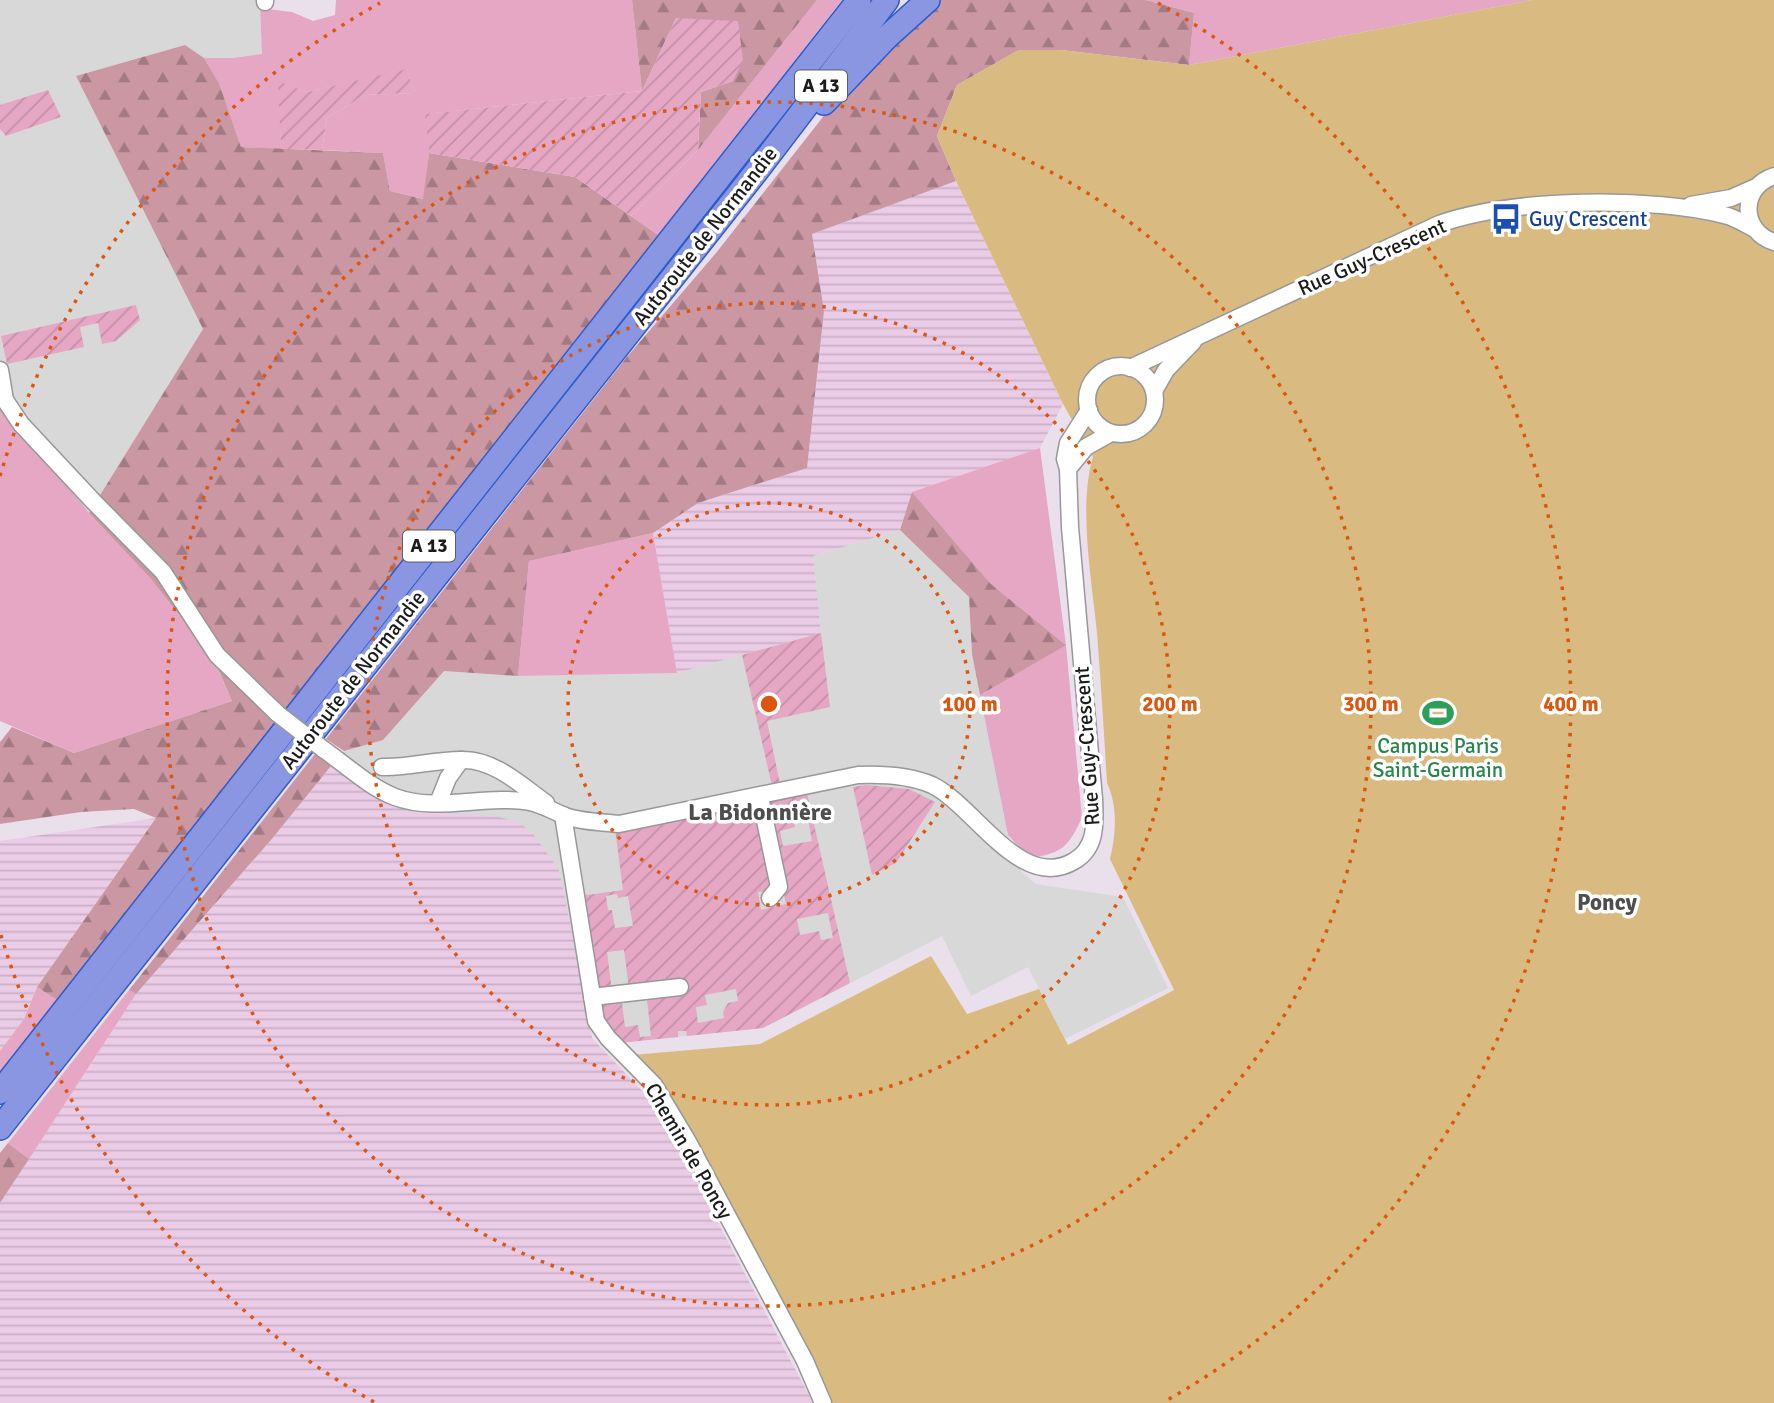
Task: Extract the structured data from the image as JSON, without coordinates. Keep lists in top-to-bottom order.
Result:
{
  "streets": {
    "highway": ["A 13", "Autoroute de Normandie"],
    "street": ["Rue Guy-Crescent", "Chemin de Poncy"]
  },
  "districts": ["La Bidonnière", "Poncy"],
  "places": {
    "bus stop": ["Guy Crescent"],
    "sports": ["Campus Paris Saint-Germain"]
  },
  "rings": [
    "100 m",
    "200 m",
    "300 m",
    "400 m"
  ]
}
